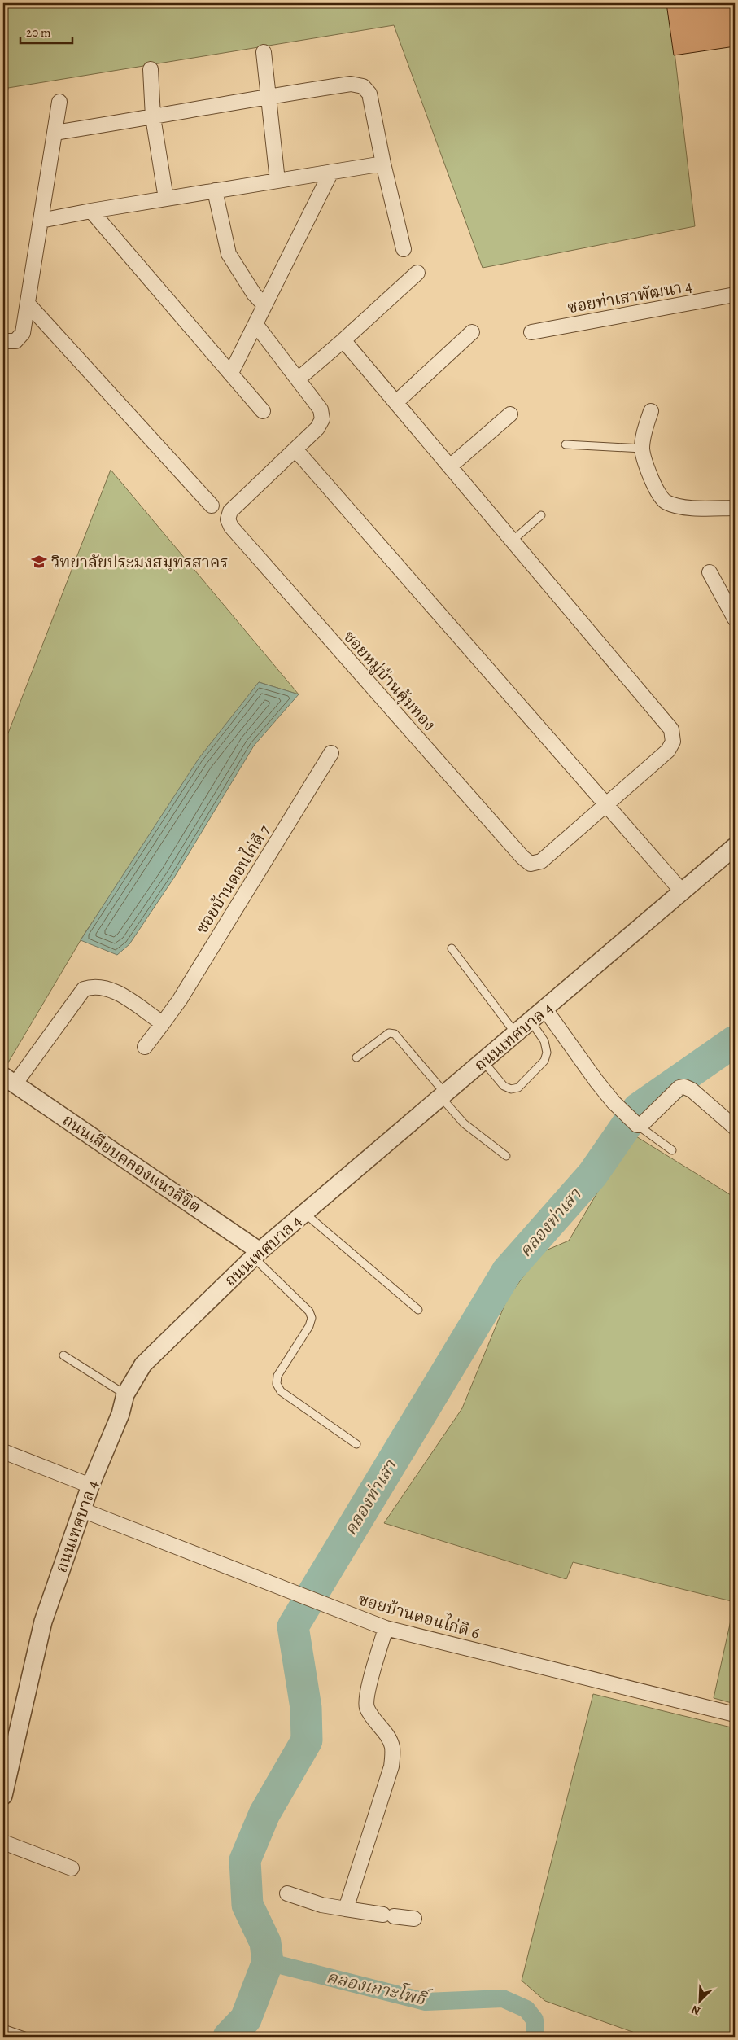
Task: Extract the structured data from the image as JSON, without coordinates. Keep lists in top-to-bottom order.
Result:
{
  "streets": {
    "street": [
      "ซอยท่าเสาพัฒนา 4",
      "ซอยหมู่บ้านคุ้มทอง",
      "ซอยบ้านดอนไก่ดี 7",
      "ถนนเทศบาล 4",
      "ถนนเลียบคลองแนวลิขิต",
      "ซอยบ้านดอนไก่ดี 6"
    ]
  },
  "crossings": [
    ["ถนนเทศบาล 4", "ถนนเลียบคลองแนวลิขิต"],
    ["ถนนเทศบาล 4", "ซอยบ้านดอนไก่ดี 6"]
  ],
  "water": ["คลองท่าเสา", "คลองเกาะโพธิ์"],
  "places": {
    "school or university": ["วิทยาลัยประมงสมุทรสาคร"]
  },
  "scale_bar": "20 m",
  "north": "bottom left"
}
